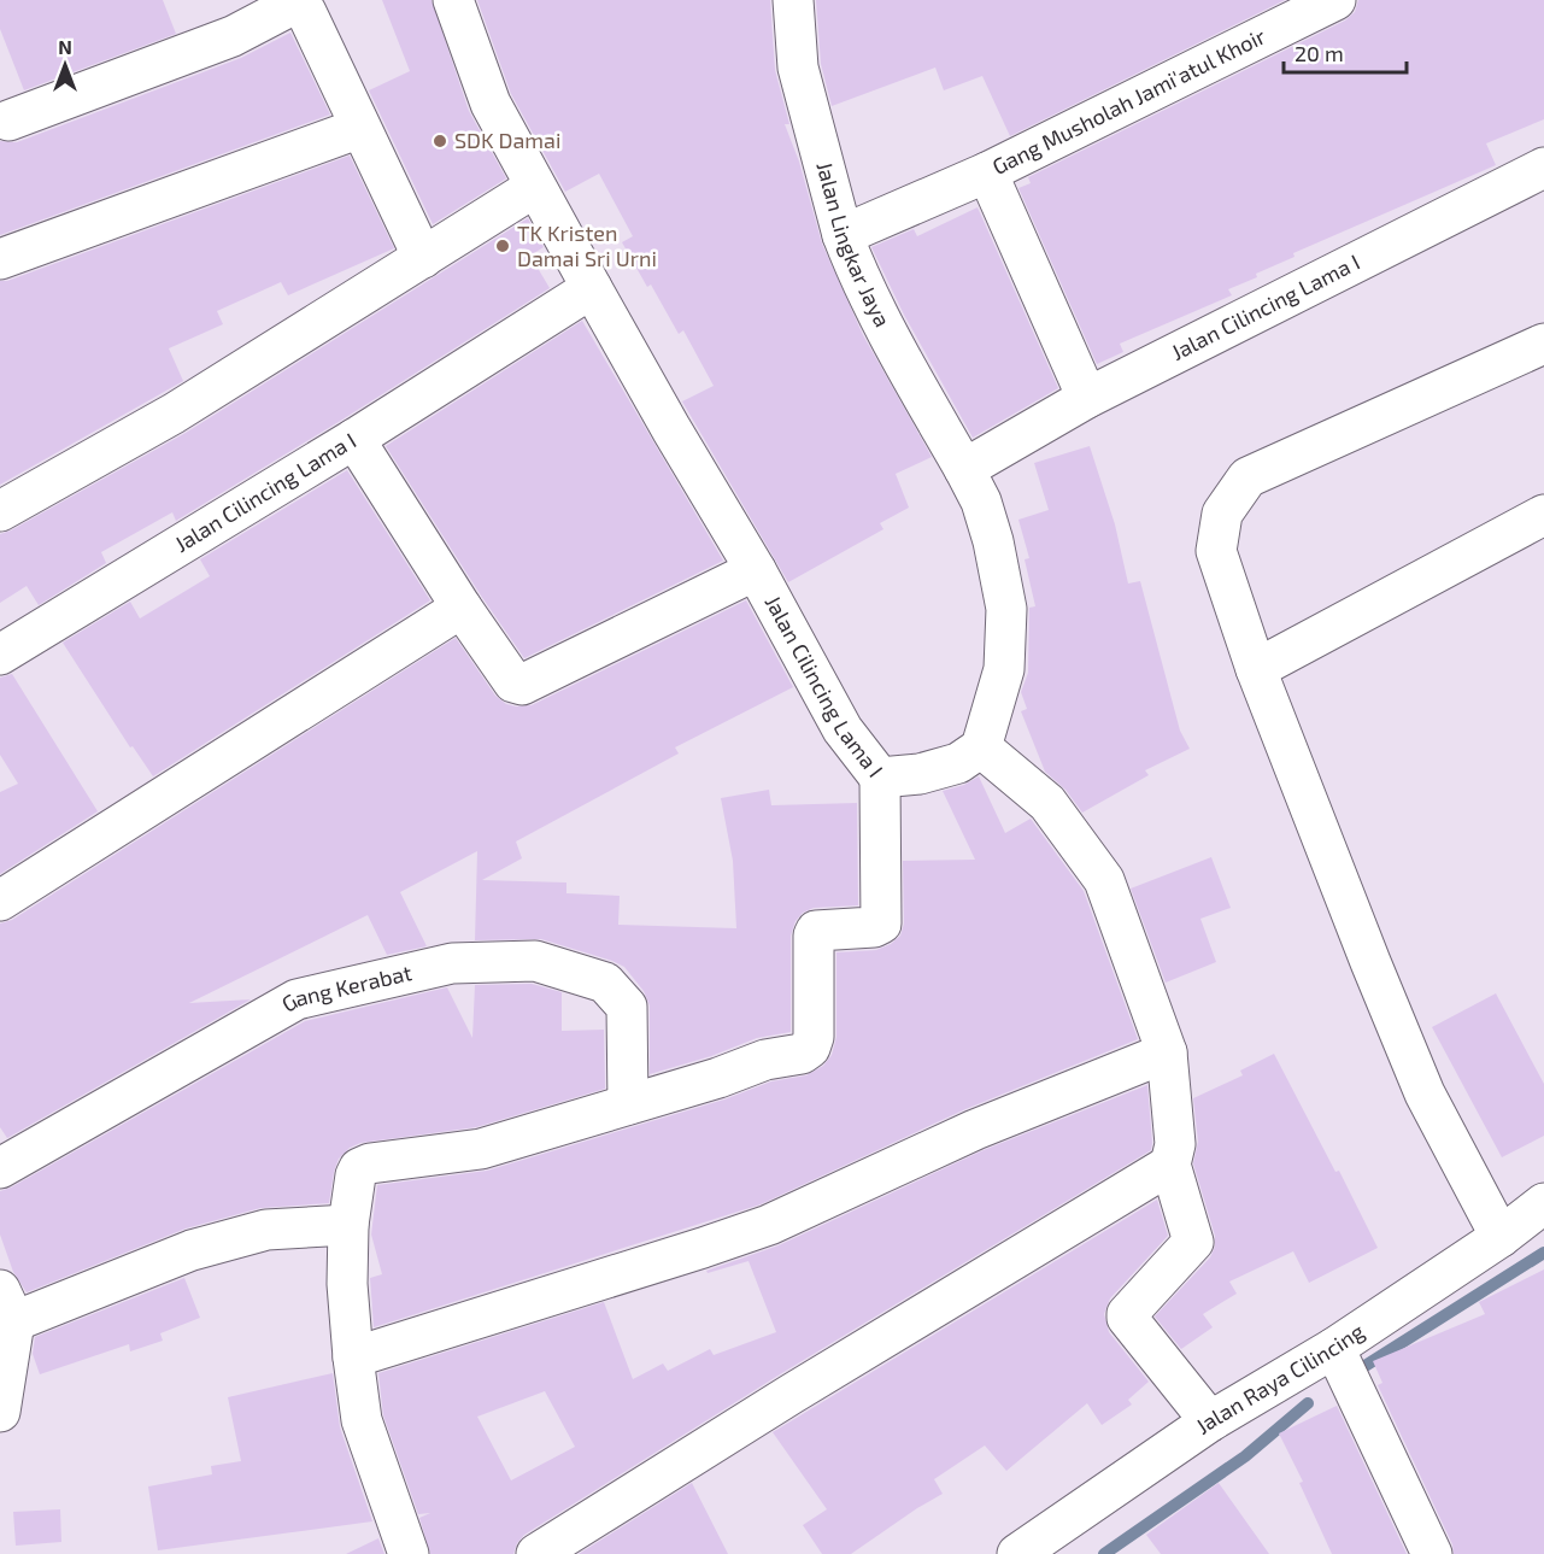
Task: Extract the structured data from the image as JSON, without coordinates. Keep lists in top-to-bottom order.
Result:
{
  "streets": {
    "street": [
      "Gang Musholah Jami'atul Khoir",
      "Jalan Lingkar Jaya",
      "Jalan Cilincing Lama I",
      "Gang Kerabat",
      "Jalan Raya Cilincing"
    ]
  },
  "crossings": [
    ["Gang Musholah Jami'atul Khoir", "Jalan Cilincing Lama I"],
    ["Jalan Lingkar Jaya", "Jalan Cilincing Lama I"]
  ],
  "places": ["SDK Damai", "TK Kristen Damai Sri Urni"],
  "scale_bar": "20 m",
  "north": "top"
}
